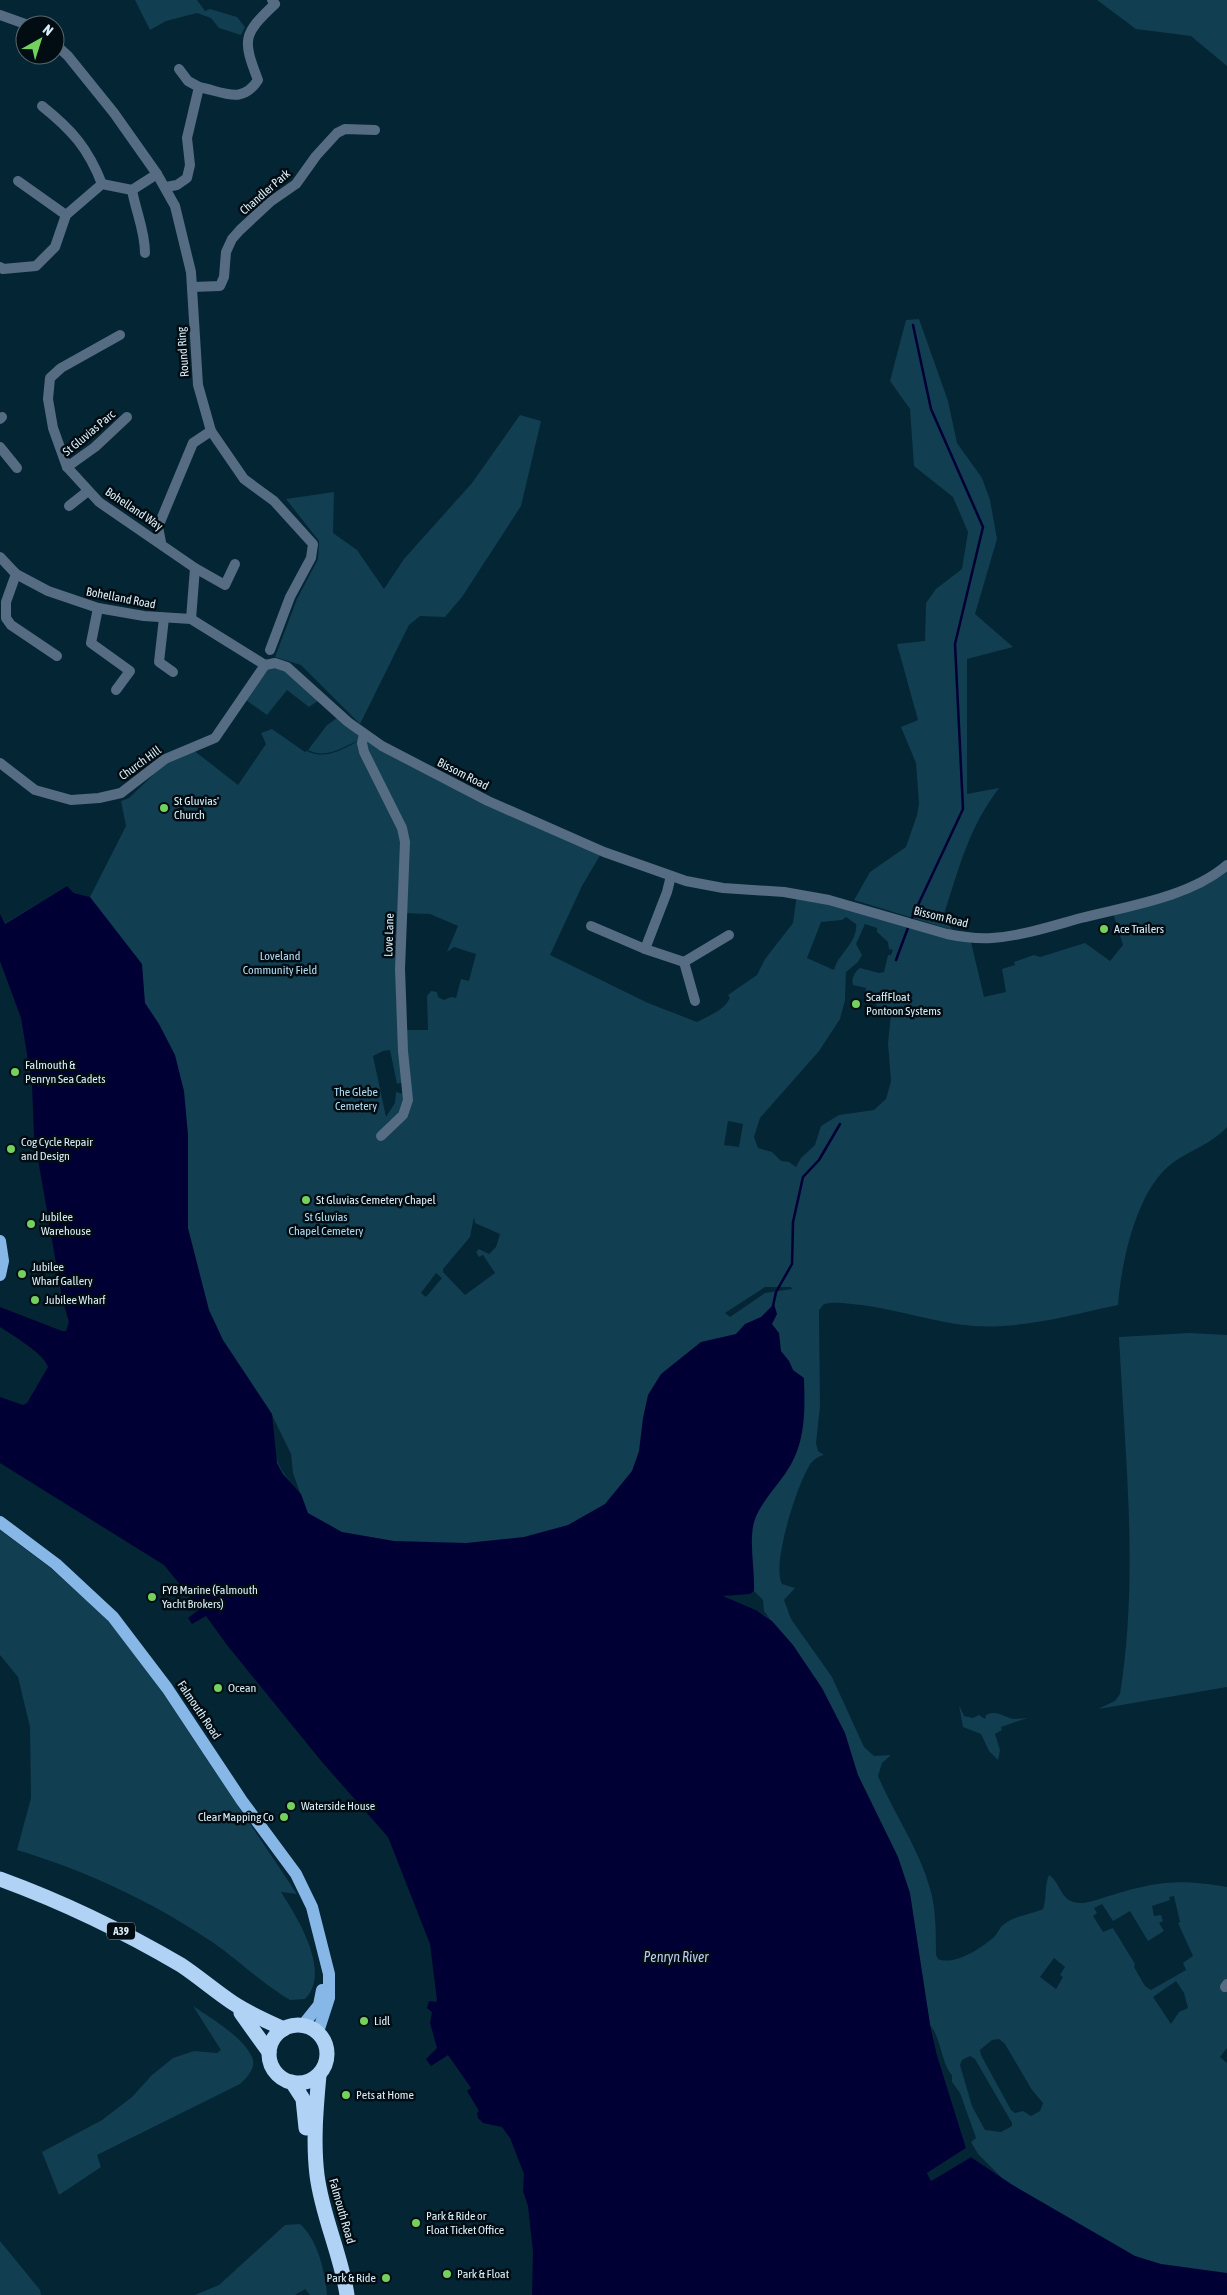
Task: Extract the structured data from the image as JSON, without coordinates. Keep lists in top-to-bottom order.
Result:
{
  "streets": {
    "highway": ["Falmouth Road", "A39"],
    "street": [
      "Chandler Park",
      "Round Ring",
      "St Gluvias Parc",
      "Bohelland Way",
      "Bohelland Road",
      "Church Hill",
      "Bissom Road",
      "Love Lane"
    ]
  },
  "crossings": [
    ["Chandler Park", "Round Ring"],
    ["St Gluvias Parc", "Bohelland Way"],
    ["Bohelland Road", "Church Hill"],
    ["Bohelland Road", "Bissom Road"],
    ["Church Hill", "Bissom Road"],
    ["Bissom Road", "Love Lane"],
    ["Falmouth Road", "A39"]
  ],
  "water": ["Penryn River"],
  "parks": ["Loveland Community Field", "The Glebe Cemetery", "St Gluvias Chapel Cemetery"],
  "places": [
    "St Gluvias' Church",
    "Ace Trailers",
    "ScaffFloat Pontoon Systems",
    "Falmouth & Penryn Sea Cadets",
    "Cog Cycle Repair and Design",
    "St Gluvias Cemetery Chapel",
    "Jubilee Warehouse",
    "Jubilee Wharf Gallery",
    "Jubilee Wharf",
    "FYB Marine (Falmouth Yacht Brokers)",
    "Ocean",
    "Waterside House",
    "Clear Mapping Co",
    "Lidl",
    "Pets at Home",
    "Park & Ride or Float Ticket Office",
    "Park & Float",
    "Park & Ride"
  ],
  "north": "top right"
}
